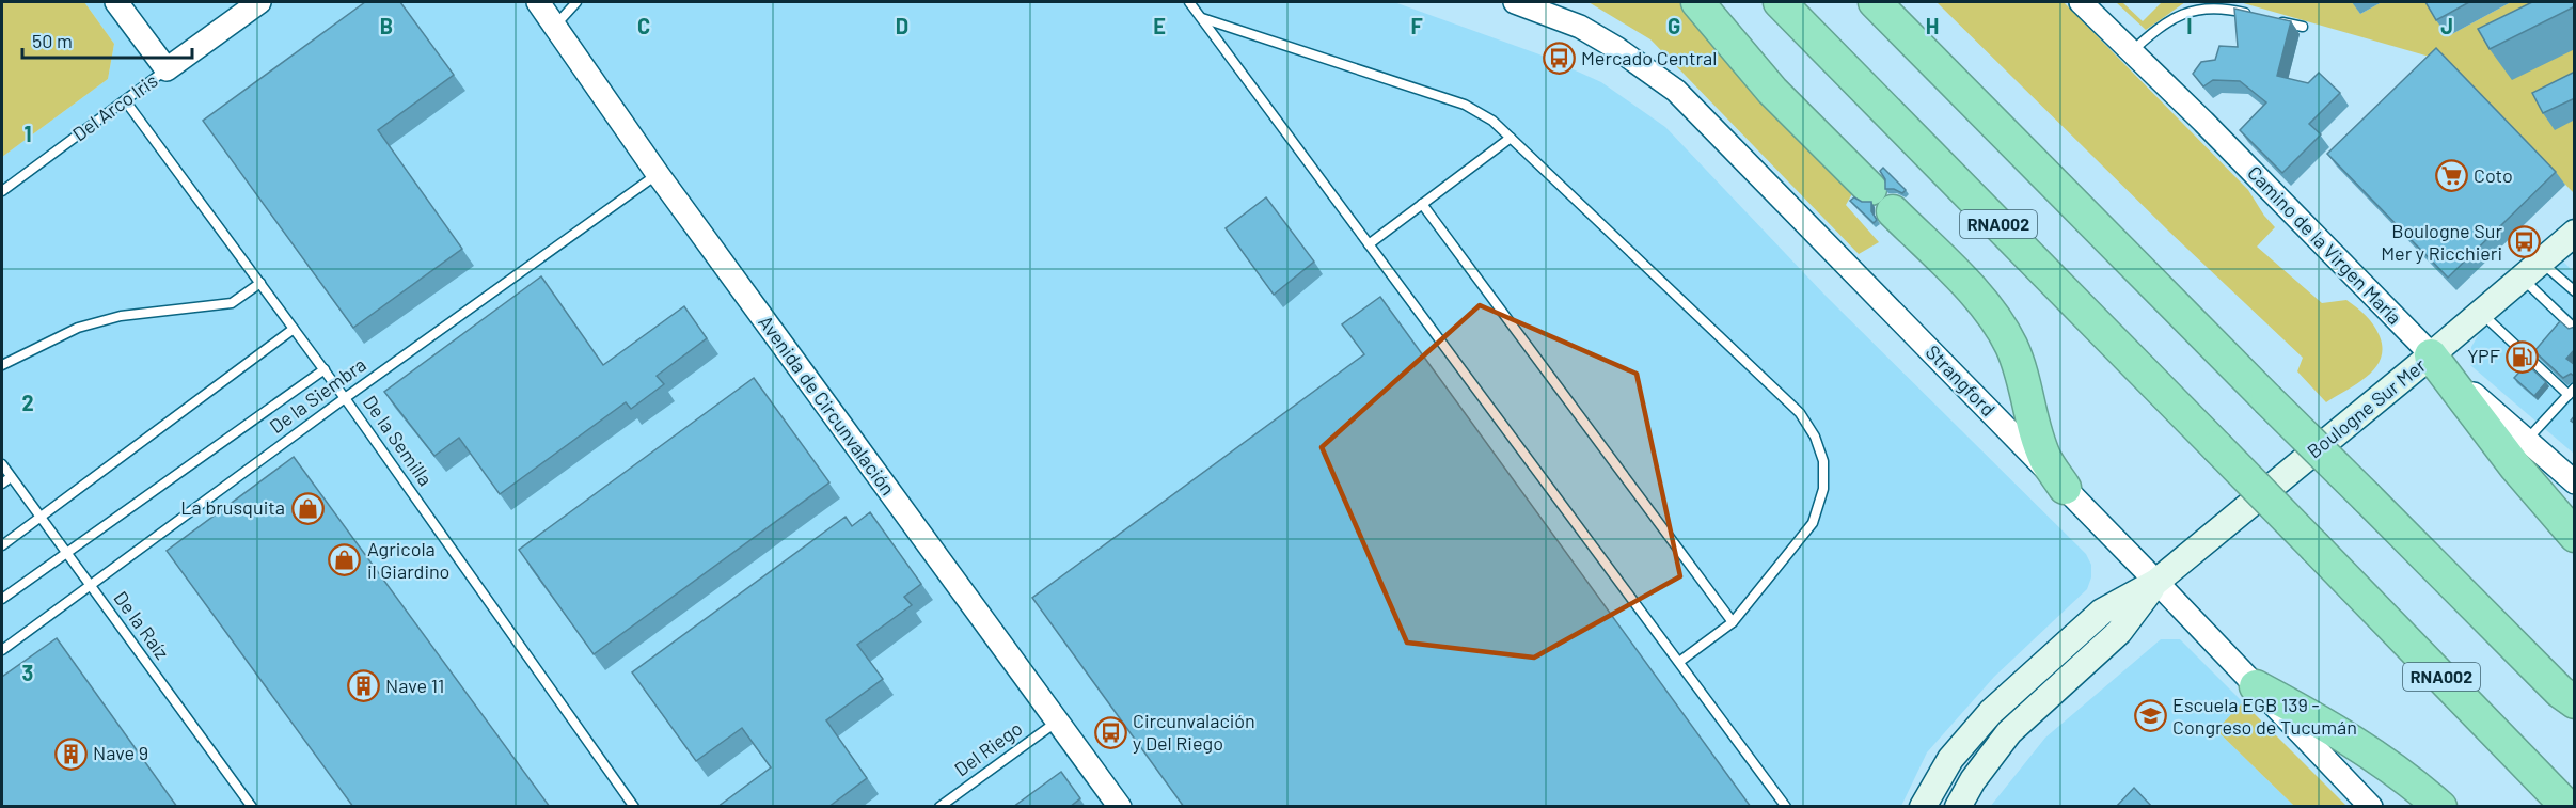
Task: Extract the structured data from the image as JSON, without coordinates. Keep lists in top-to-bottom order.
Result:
{
  "streets": {
    "highway": ["RNA002"],
    "main road": ["Boulogne Sur Mer"],
    "street": [
      "Del Arco Iris",
      "Camino de la Virgen María",
      "Strangford",
      "Avenida de Circunvalación"
    ],
    "lane": [
      "De la Siembra",
      "De la Semilla",
      "De la Raíz",
      "Del Riego"
    ]
  },
  "crossings": [
    ["Del Arco Iris", "De la Semilla"],
    ["Camino de la Virgen María", "Boulogne Sur Mer"],
    ["Strangford", "Boulogne Sur Mer"],
    ["De la Siembra", "Avenida de Circunvalación"],
    ["De la Siembra", "De la Semilla"],
    ["De la Siembra", "De la Raíz"],
    ["Avenida de Circunvalación", "Del Riego"]
  ],
  "places": {
    "bus stop": ["Mercado Central", "Boulogne Sur Mer y Ricchieri", "Circunvalación y Del Riego"],
    "supermarket": ["Coto"],
    "fuel station": ["YPF"],
    "shop": ["La brusquita", "Agricola il Giardino"],
    "building": ["Nave 11", "Nave 9"],
    "school or university": ["Escuela EGB 139 - Congreso de Tucumán"]
  },
  "scale_bar": "50 m",
  "grid": {
    "columns": [
      "B",
      "C",
      "D",
      "E",
      "F",
      "G",
      "H",
      "I",
      "J"
    ],
    "rows": ["1", "2", "3"]
  }
}
